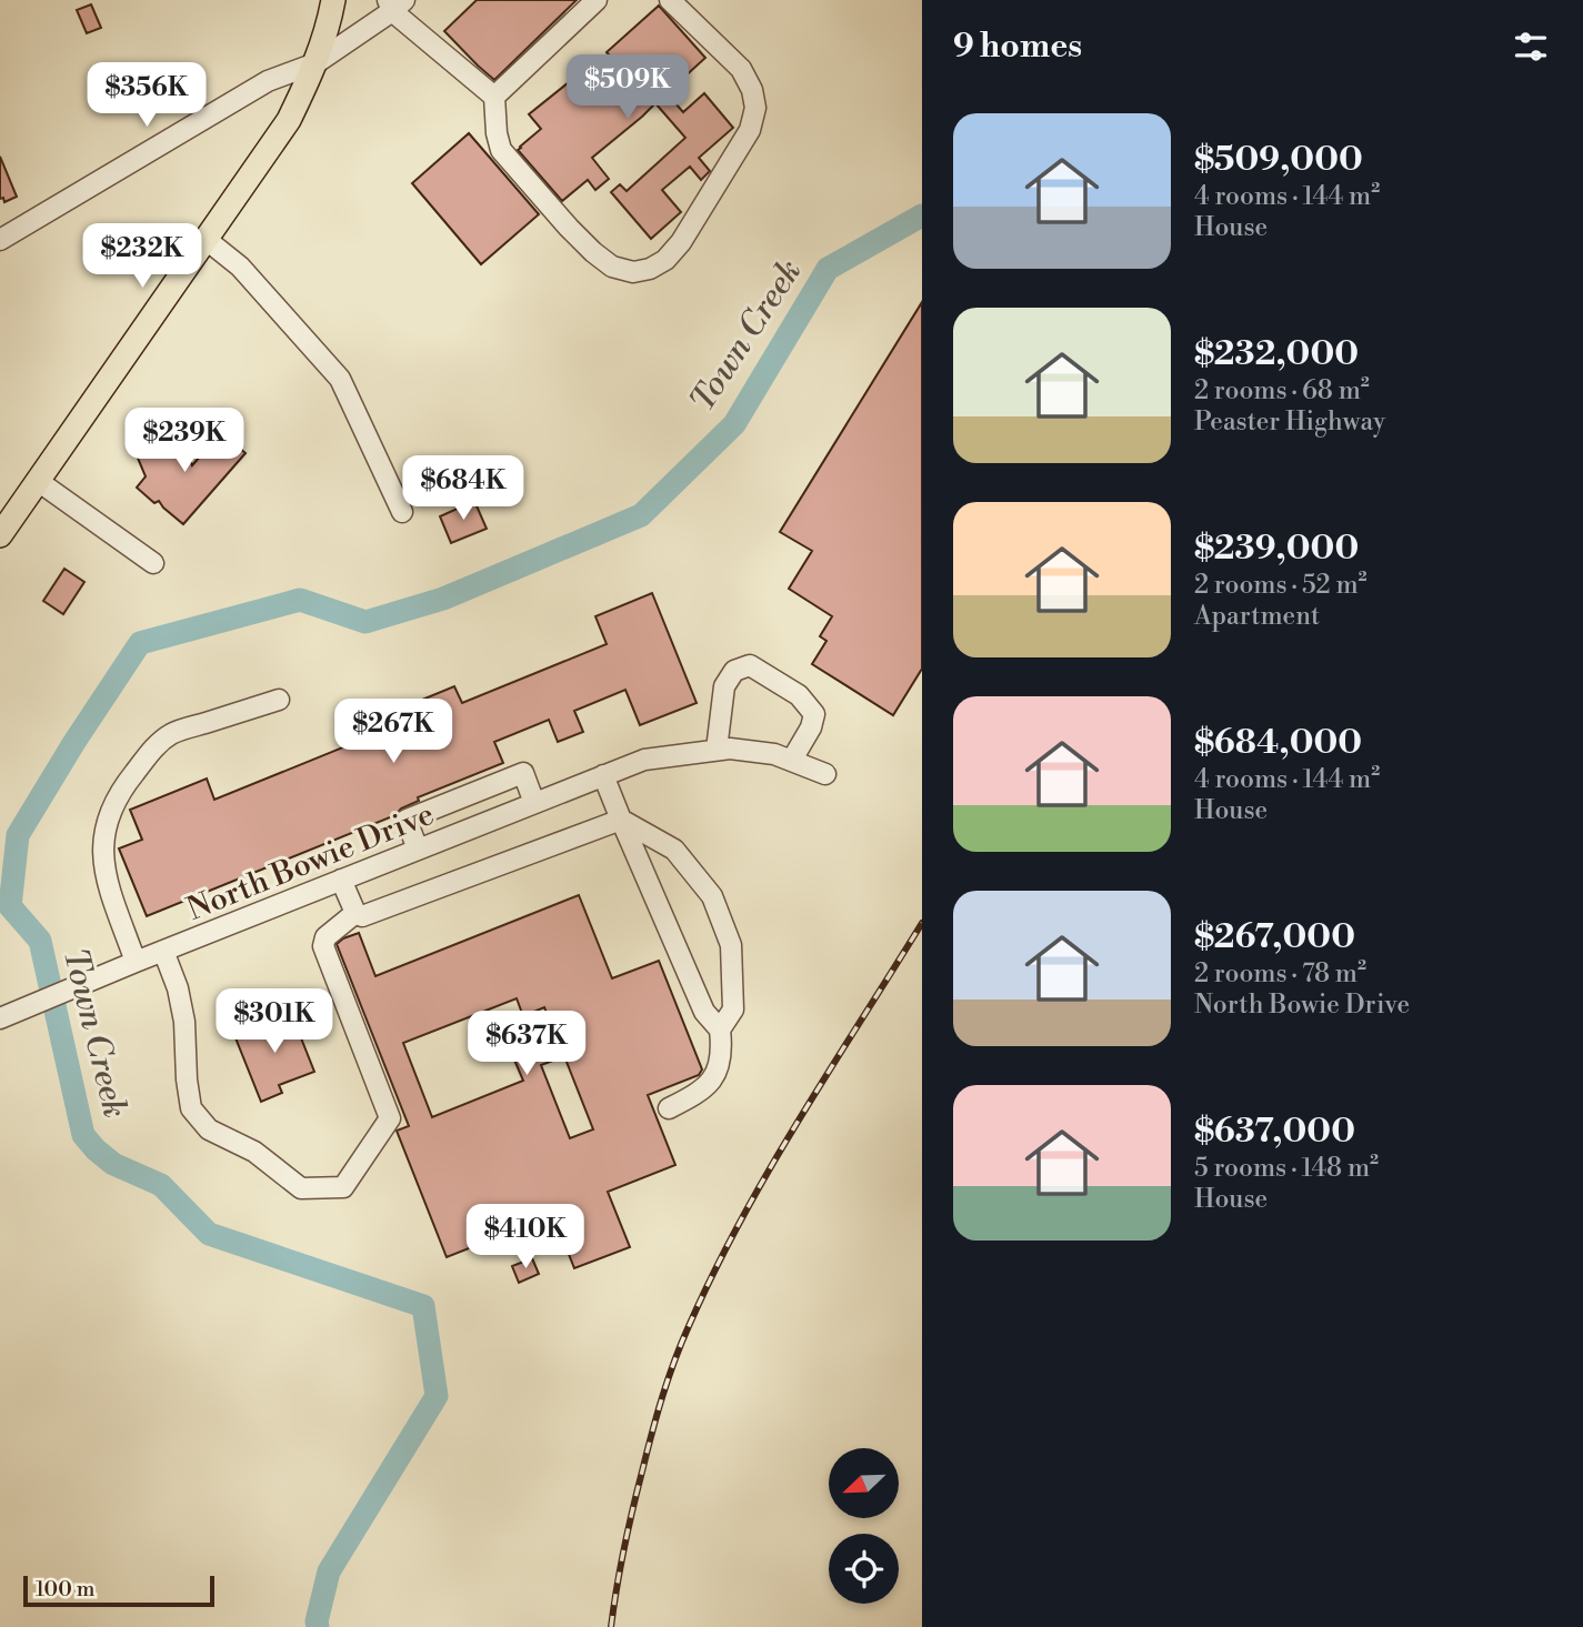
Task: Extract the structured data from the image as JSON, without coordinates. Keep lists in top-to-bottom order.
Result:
{
  "streets": {
    "street": ["North Bowie Drive"]
  },
  "water": ["Town Creek"],
  "scale_bar": "100 m",
  "north": "bottom left",
  "page": {
    "heading": "9 homes",
    "price": [
      "$509K",
      "$356K",
      "$232K",
      "$239K",
      "$684K",
      "$267K",
      "$301K",
      "$637K",
      "$410K"
    ],
    "list": [
      {
        "name": "$509,000",
        "note": "4 rooms · 144 m² · House"
      },
      {
        "name": "$232,000",
        "note": "2 rooms · 68 m² · Peaster Highway"
      },
      {
        "name": "$239,000",
        "note": "2 rooms · 52 m² · Apartment"
      },
      {
        "name": "$684,000",
        "note": "4 rooms · 144 m² · House"
      },
      {
        "name": "$267,000",
        "note": "2 rooms · 78 m² · North Bowie Drive"
      },
      {
        "name": "$637,000",
        "note": "5 rooms · 148 m² · House"
      }
    ],
    "scale": "100 m"
  }
}
